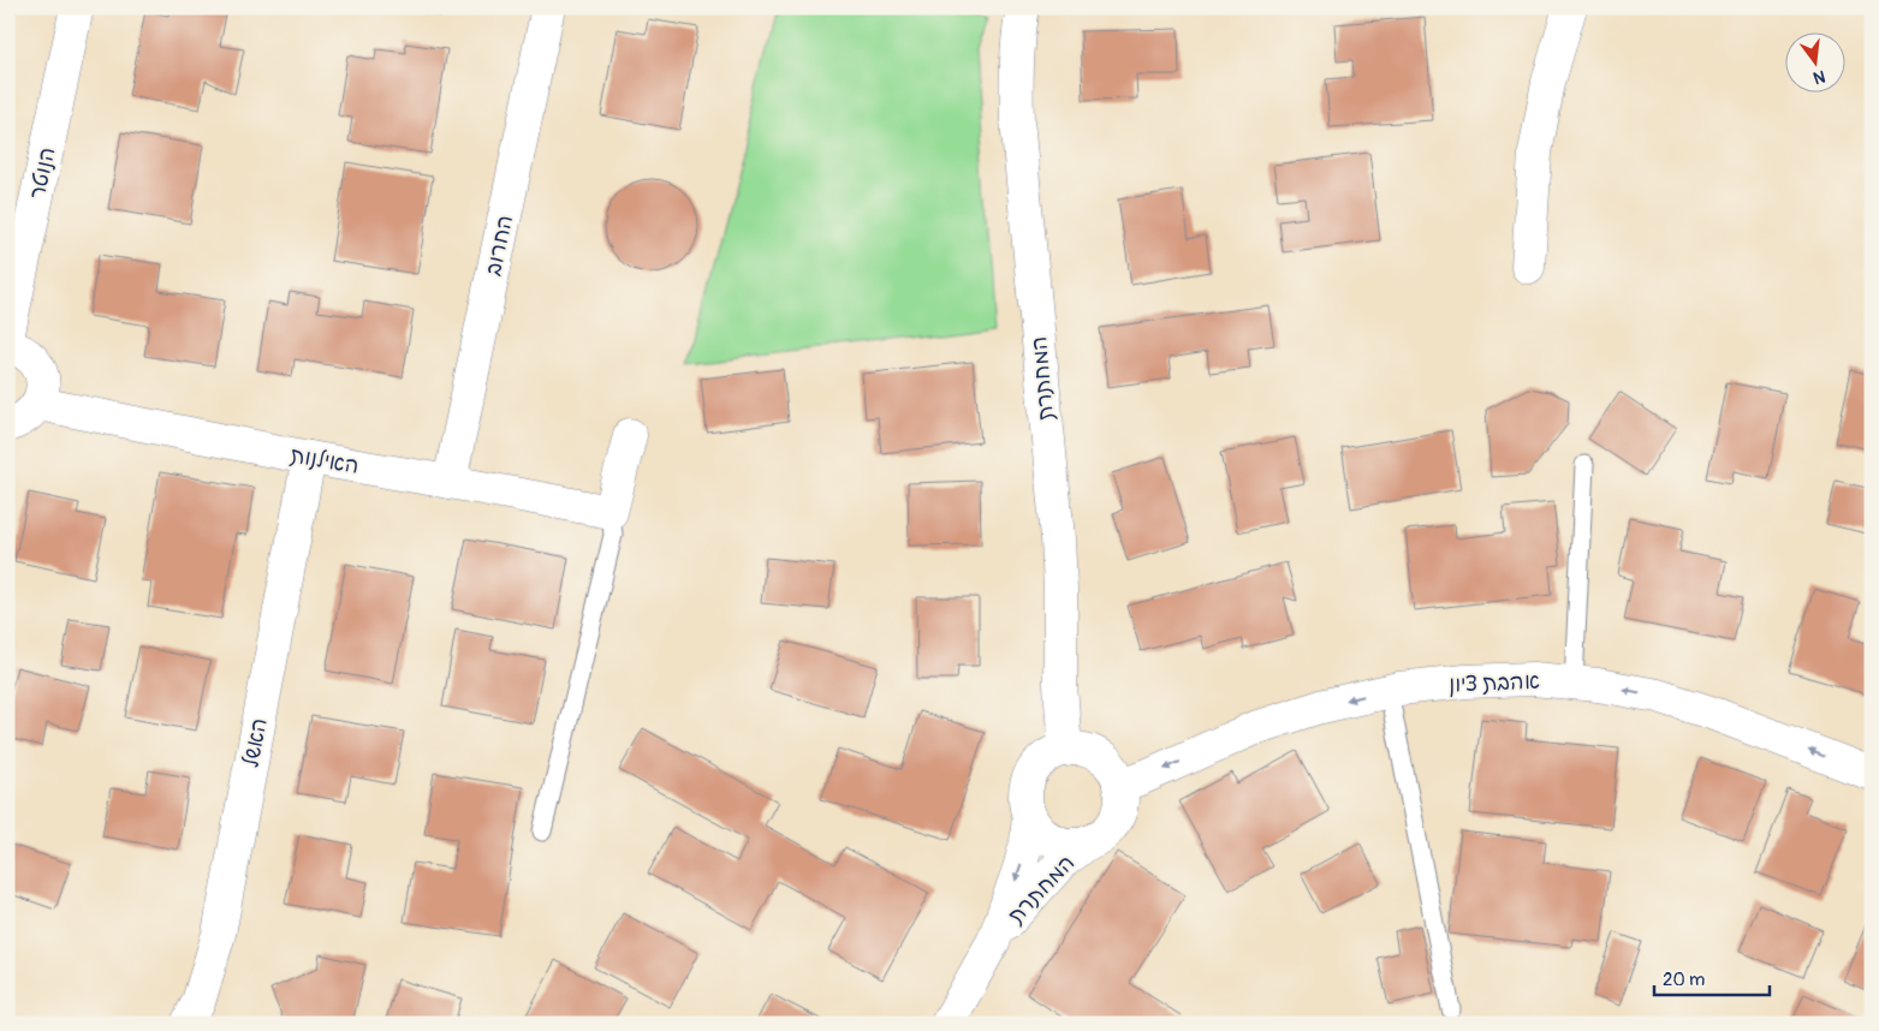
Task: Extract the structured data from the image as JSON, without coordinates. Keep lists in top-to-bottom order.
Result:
{
  "streets": {
    "street": [
      "הנוטר",
      "החרוב",
      "המחתרת",
      "האילנות",
      "אהבת ציון",
      "האשל"
    ]
  },
  "crossings": [
    ["החרוב", "האילנות"],
    ["המחתרת", "אהבת ציון"],
    ["האילנות", "האשל"]
  ],
  "one_way": ["אהבת ציון"],
  "scale_bar": "20 m",
  "north": "bottom"
}
